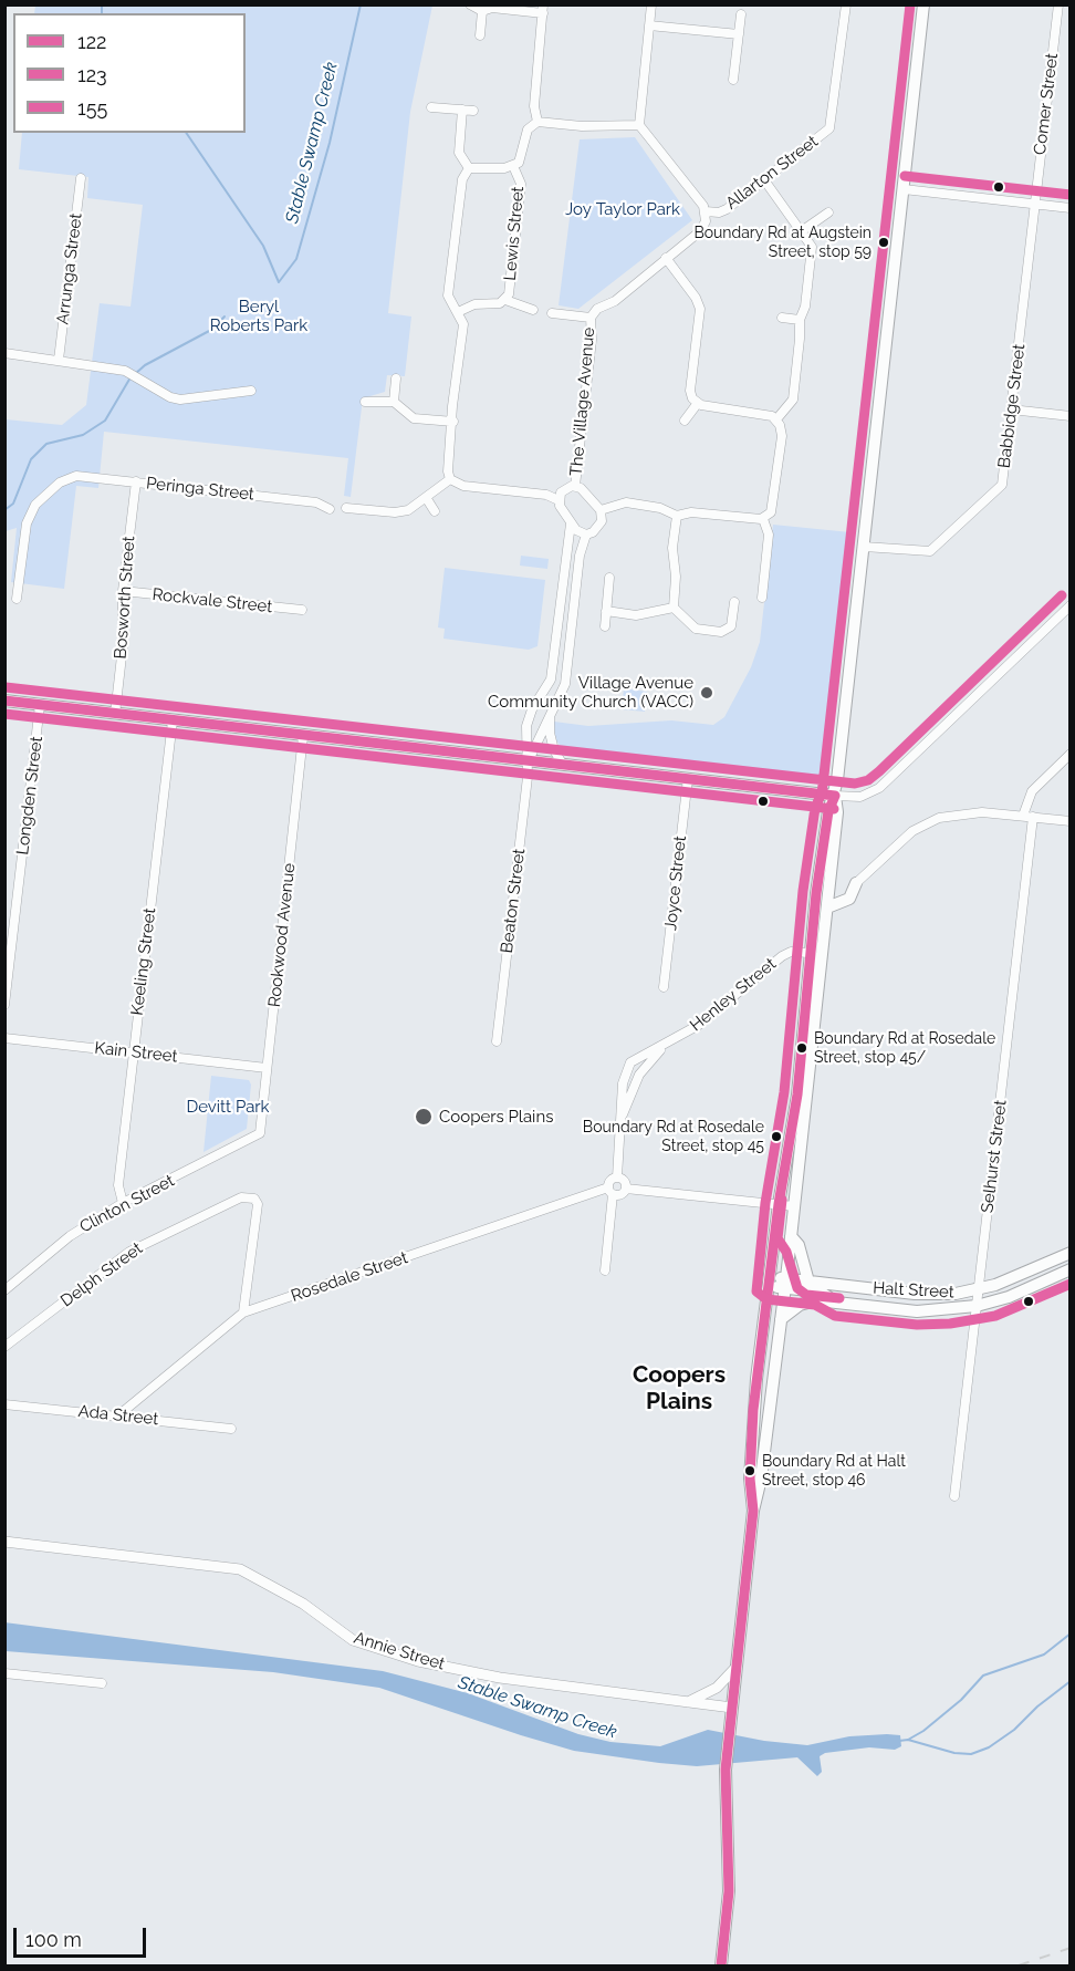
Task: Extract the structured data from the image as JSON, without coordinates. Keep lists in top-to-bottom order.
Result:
{
  "streets": {
    "main road": ["Halt Street"],
    "street": [
      "Comer Street",
      "Allarton Street",
      "Lewis Street",
      "Arrunga Street",
      "The Village Avenue",
      "Babbidge Street",
      "Peringa Street",
      "Bosworth Street",
      "Rockvale Street",
      "Longden Street",
      "Joyce Street",
      "Beaton Street",
      "Rookwood Avenue",
      "Keeling Street",
      "Henley Street",
      "Kain Street",
      "Selhurst Street",
      "Clinton Street",
      "Delph Street",
      "Rosedale Street",
      "Ada Street",
      "Annie Street"
    ]
  },
  "crossings": [
    ["Comer Street", "Babbidge Street"],
    ["Allarton Street", "The Village Avenue"],
    ["Peringa Street", "Bosworth Street"],
    ["Bosworth Street", "Rockvale Street"],
    ["Rookwood Avenue", "Kain Street"],
    ["Rookwood Avenue", "Clinton Street"],
    ["Keeling Street", "Kain Street"],
    ["Keeling Street", "Clinton Street"],
    ["Henley Street", "Rosedale Street"],
    ["Selhurst Street", "Halt Street"],
    ["Delph Street", "Rosedale Street"],
    ["Rosedale Street", "Ada Street"]
  ],
  "districts": ["Coopers Plains"],
  "water": ["Stable Swamp Creek"],
  "parks": ["Joy Taylor Park", "Beryl Roberts Park", "Devitt Park"],
  "places": [
    "Boundary Rd at Augstein Street, stop 59",
    "Village Avenue Community Church (VACC)",
    "Boundary Rd at Rosedale Street, stop 45/",
    "Coopers Plains",
    "Boundary Rd at Rosedale Street, stop 45",
    "Boundary Rd at Halt Street, stop 46"
  ],
  "lines": ["transit line 155", "transit line 122", "transit line 123"],
  "legend": ["122", "123", "155"],
  "scale_bar": "100 m"
}
